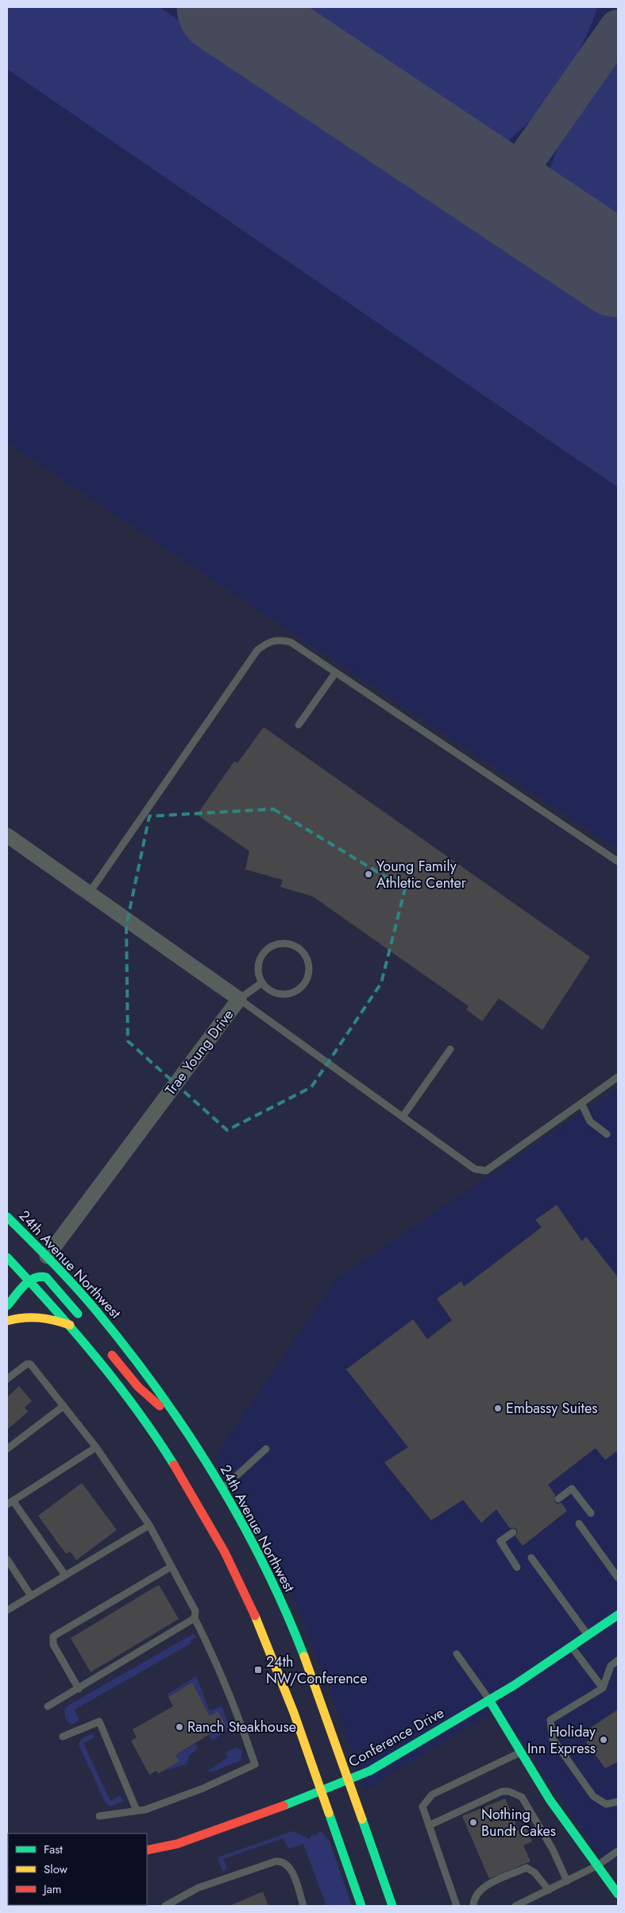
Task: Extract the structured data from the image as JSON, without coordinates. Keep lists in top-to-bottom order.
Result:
{
  "streets": {
    "main road": ["24th Avenue Northwest", "Conference Drive"],
    "street": ["Trae Young Drive"]
  },
  "crossings": [
    ["Trae Young Drive", "24th Avenue Northwest"],
    ["24th Avenue Northwest", "Conference Drive"]
  ],
  "places": {
    "other": [
      "Young Family Athletic Center",
      "Embassy Suites",
      "Ranch Steakhouse",
      "Holiday Inn Express",
      "Nothing Bundt Cakes"
    ],
    "transit": ["24th NW/Conference"]
  },
  "legend": ["Fast", "Slow", "Jam"]
}
